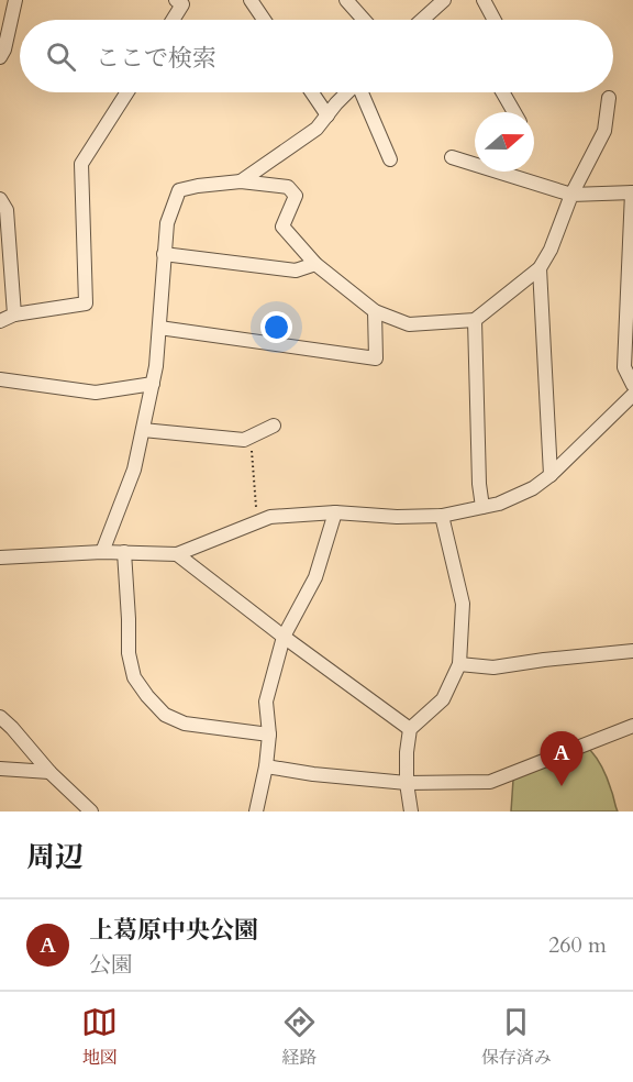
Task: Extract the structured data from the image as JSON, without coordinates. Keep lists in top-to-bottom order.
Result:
{
  "north": "right",
  "page": {
    "search": "ここで検索",
    "pins": "A",
    "heading": "周辺",
    "list": [
      {
        "mark": "A",
        "name": "上葛原中央公園",
        "note": "公園",
        "value": "260 m"
      }
    ],
    "nav": ["地図", "経路", "保存済み"]
  }
}
